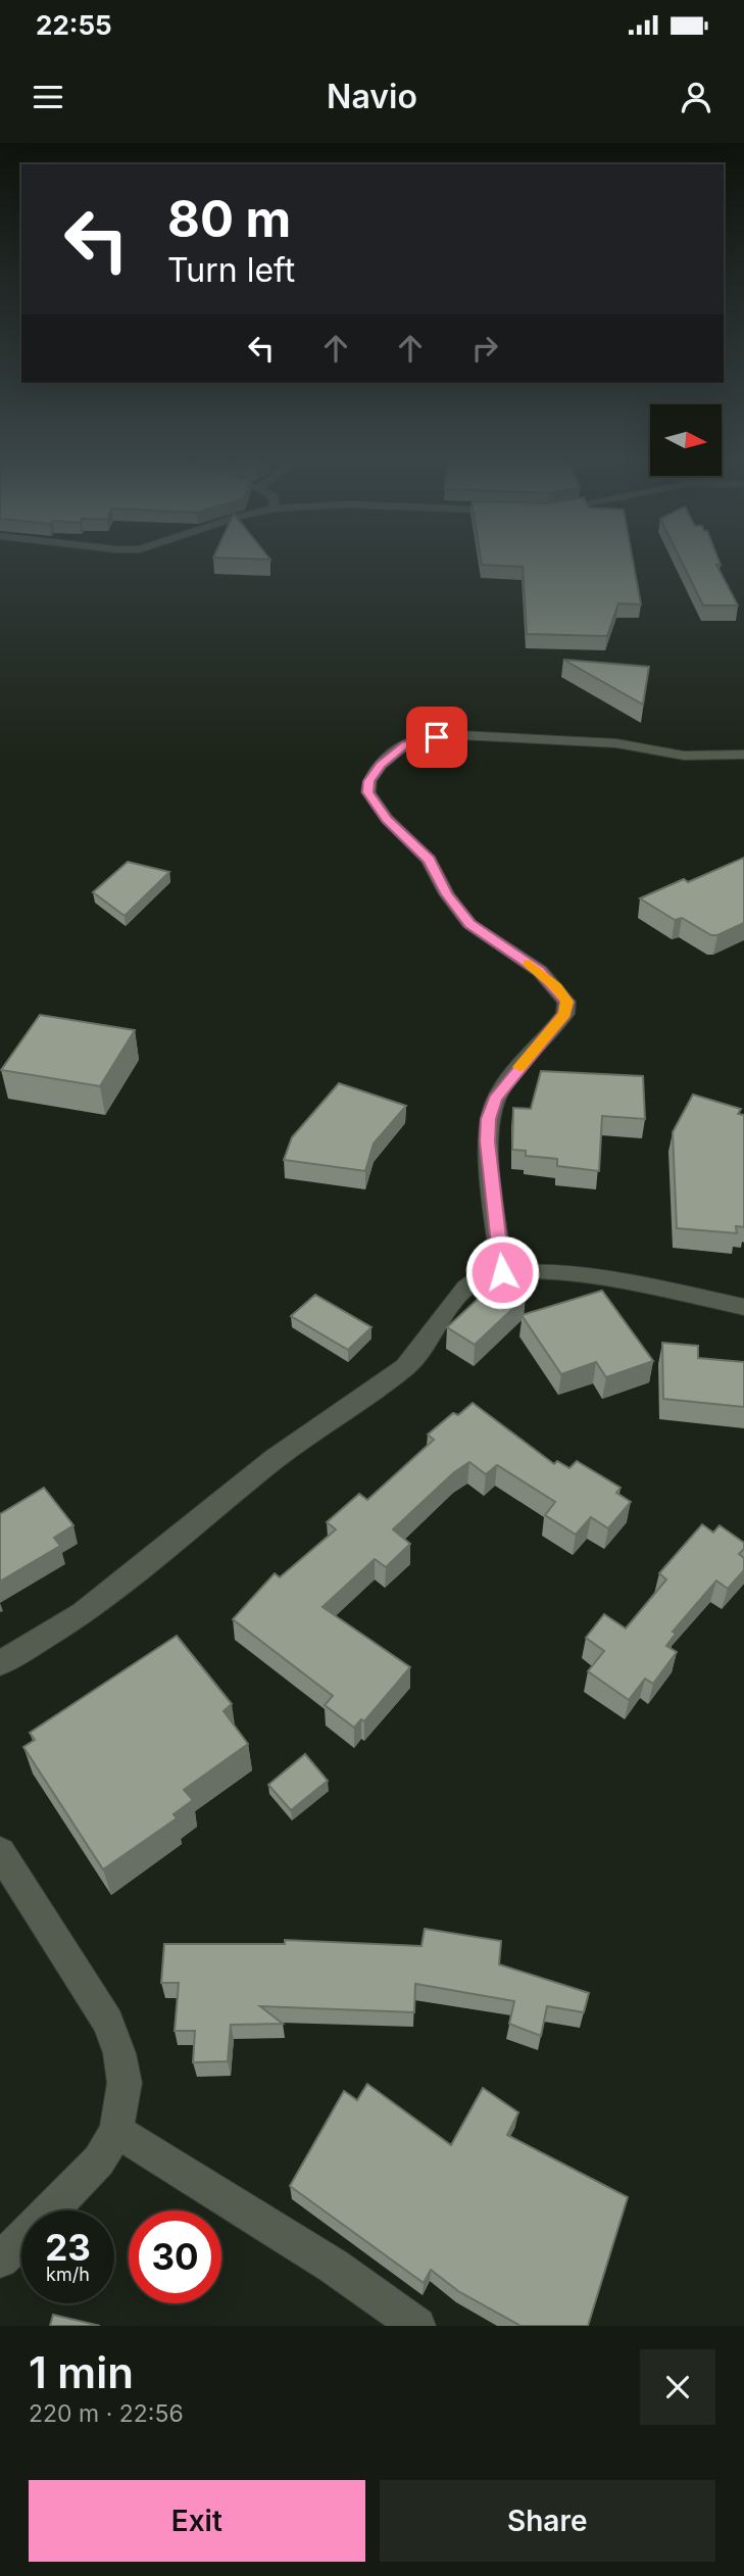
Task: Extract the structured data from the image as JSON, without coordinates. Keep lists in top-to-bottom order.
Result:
{
  "north": "right",
  "page": {
    "status": "22:55",
    "header": "Navio",
    "turn": ["80 m", "Turn left"],
    "speed": "23 km/h",
    "limit": "30",
    "heading": ["1 min", "220 m · 22:56"],
    "buttons": ["Exit", "Share"]
  }
}
